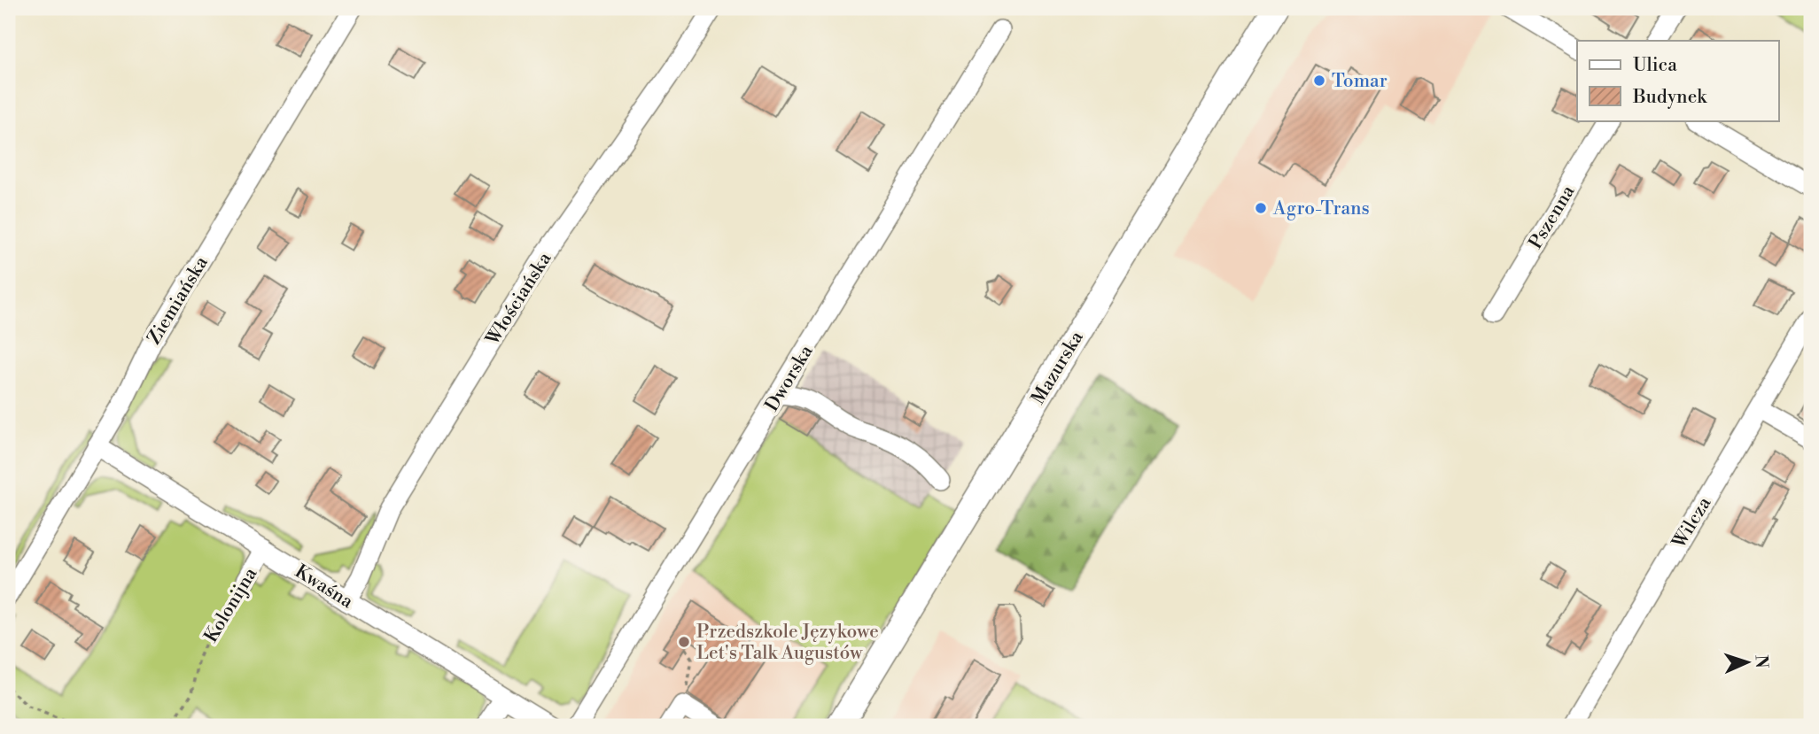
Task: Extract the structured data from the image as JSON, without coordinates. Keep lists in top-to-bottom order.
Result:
{
  "streets": {
    "main road": ["Mazurska"],
    "street": [
      "Pszenna",
      "Włościańska",
      "Ziemiańska",
      "Dworska",
      "Wilcza",
      "Kwaśna",
      "Kolonijna"
    ]
  },
  "crossings": [
    ["Włościańska", "Kwaśna"],
    ["Ziemiańska", "Kwaśna"],
    ["Kwaśna", "Kolonijna"]
  ],
  "places": ["Tomar", "Agro-Trans", "Przedszkole Językowe Let's Talk Augustów"],
  "legend": ["Ulica", "Budynek"],
  "north": "right"
}
